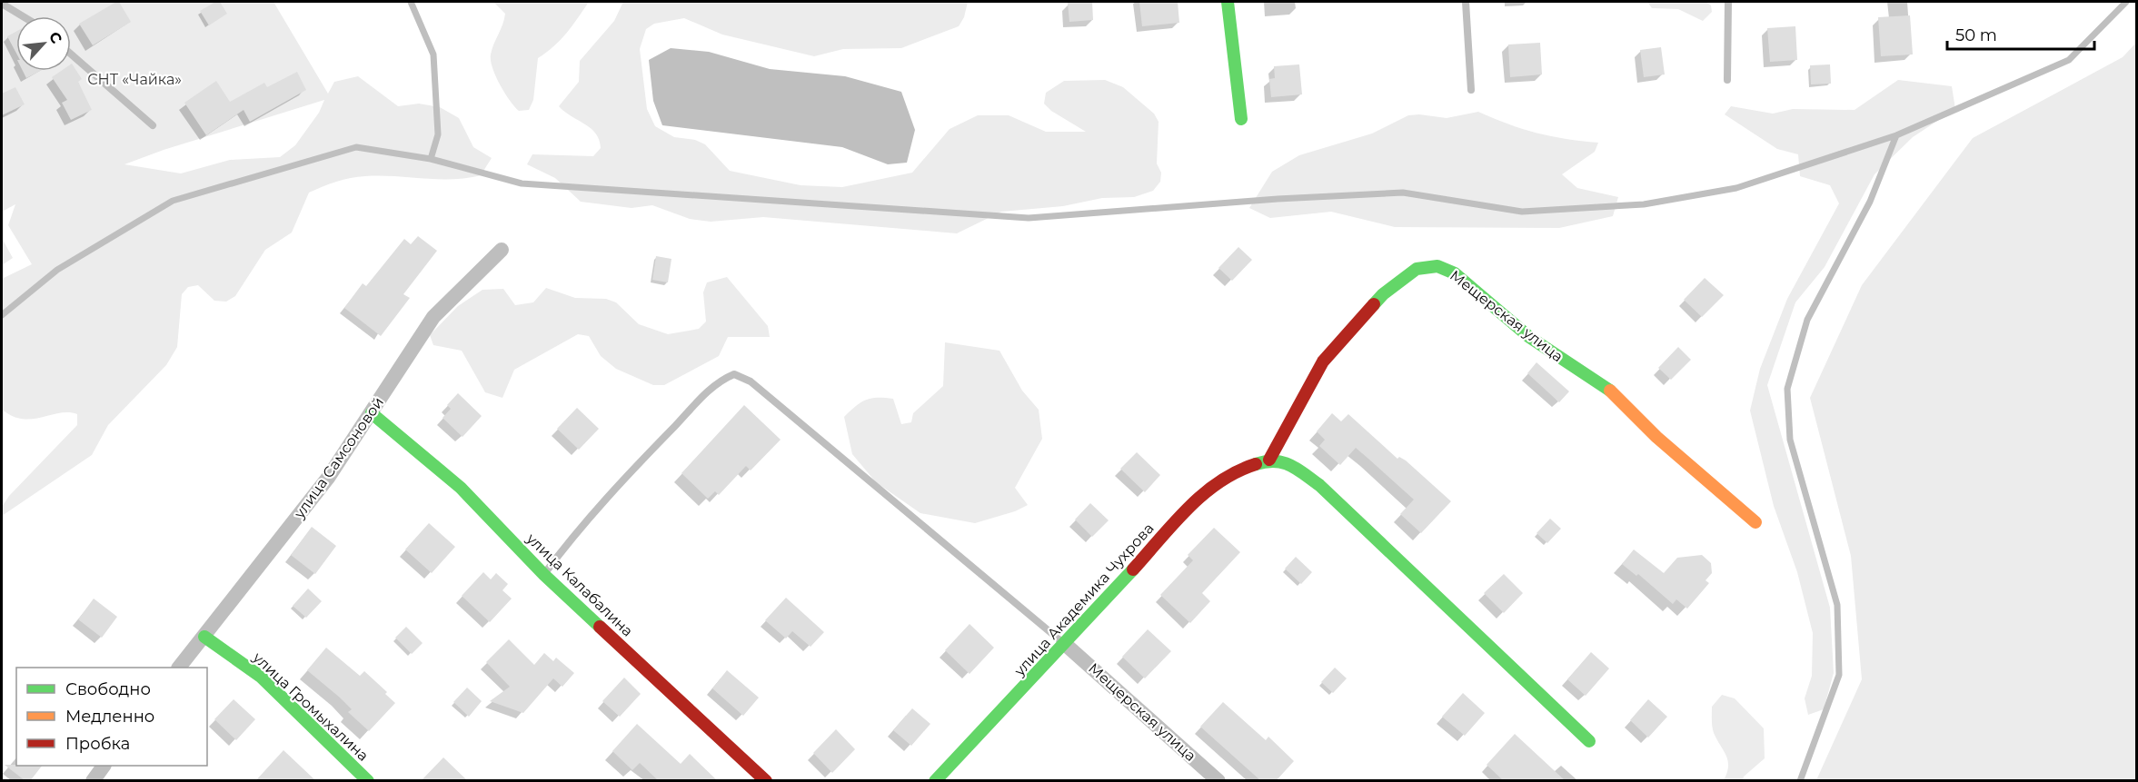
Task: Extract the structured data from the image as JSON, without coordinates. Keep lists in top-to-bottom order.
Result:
{
  "streets": {
    "street": [
      "Мещерская улица",
      "улица Самсоновой",
      "улица Калабалина",
      "улица Академика Чухрова",
      "улица Громыхалина"
    ]
  },
  "crossings": [
    ["Мещерская улица", "улица Академика Чухрова"],
    ["улица Самсоновой", "улица Калабалина"],
    ["улица Самсоновой", "улица Громыхалина"]
  ],
  "parks": ["СНТ «Чайка»"],
  "legend": ["Свободно", "Медленно", "Пробка"],
  "scale_bar": "50 m",
  "north": "top right"
}
